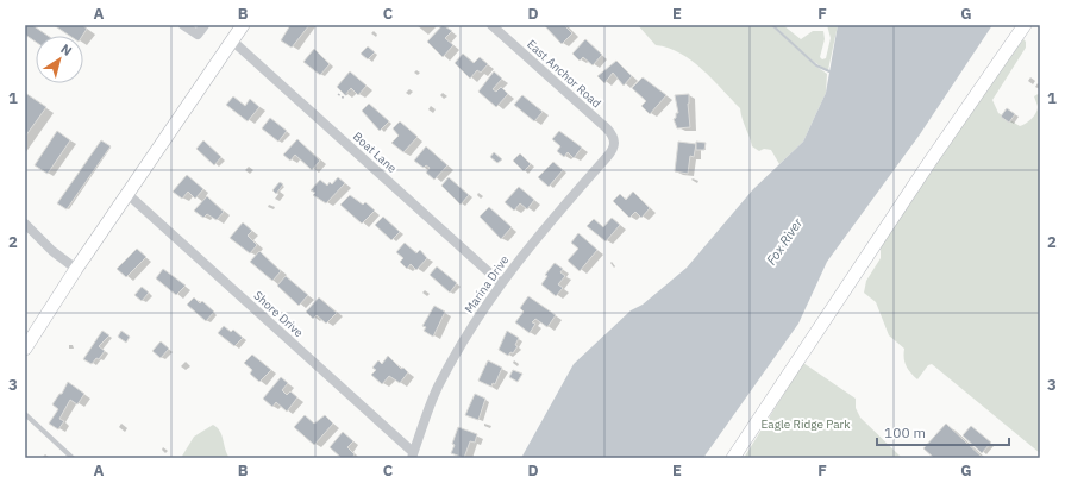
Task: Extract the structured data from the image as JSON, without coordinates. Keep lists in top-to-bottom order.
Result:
{
  "streets": {
    "street": [
      "East Anchor Road",
      "Boat Lane",
      "Marina Drive",
      "Shore Drive"
    ]
  },
  "crossings": [
    ["East Anchor Road", "Marina Drive"],
    ["Boat Lane", "Marina Drive"],
    ["Marina Drive", "Shore Drive"]
  ],
  "water": ["Fox River"],
  "parks": ["Eagle Ridge Park"],
  "scale_bar": "100 m",
  "north": "top right",
  "grid": {
    "columns": [
      "A",
      "B",
      "C",
      "D",
      "E",
      "F",
      "G"
    ],
    "rows": ["1", "2", "3"]
  }
}
